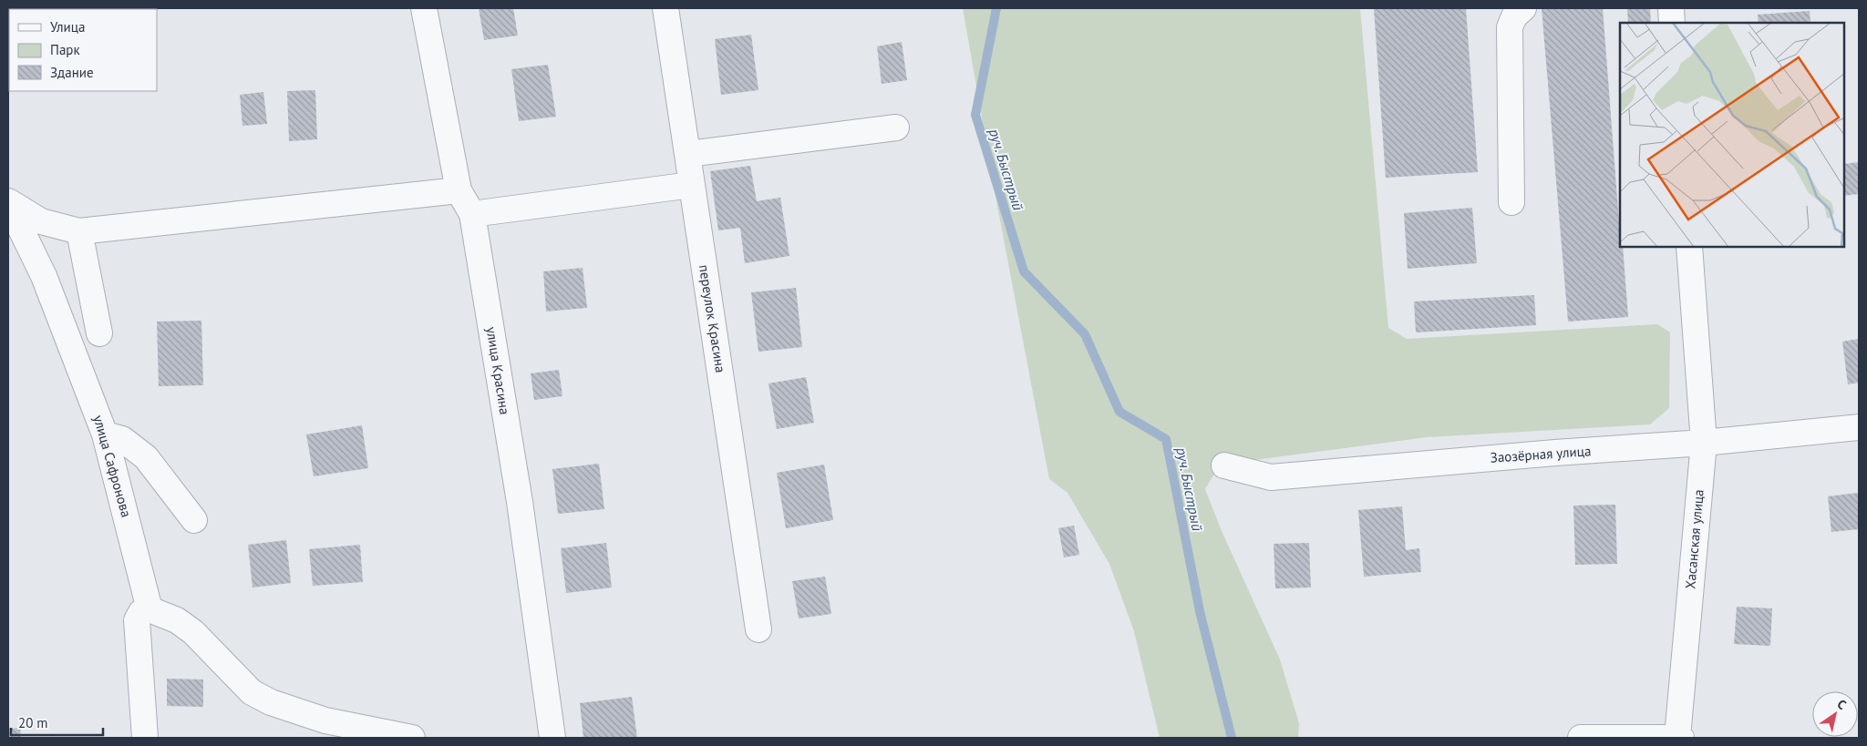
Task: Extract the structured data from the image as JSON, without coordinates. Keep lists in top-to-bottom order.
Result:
{
  "streets": {
    "street": [
      "переулок Красина",
      "улица Красина",
      "Заозёрная улица",
      "улица Сафронова",
      "Хасанская улица"
    ]
  },
  "crossings": [
    ["Заозёрная улица", "Хасанская улица"]
  ],
  "water": ["руч. Быстрый"],
  "legend": ["Улица", "Парк", "Здание"],
  "scale_bar": "20 m",
  "north": "top right"
}
